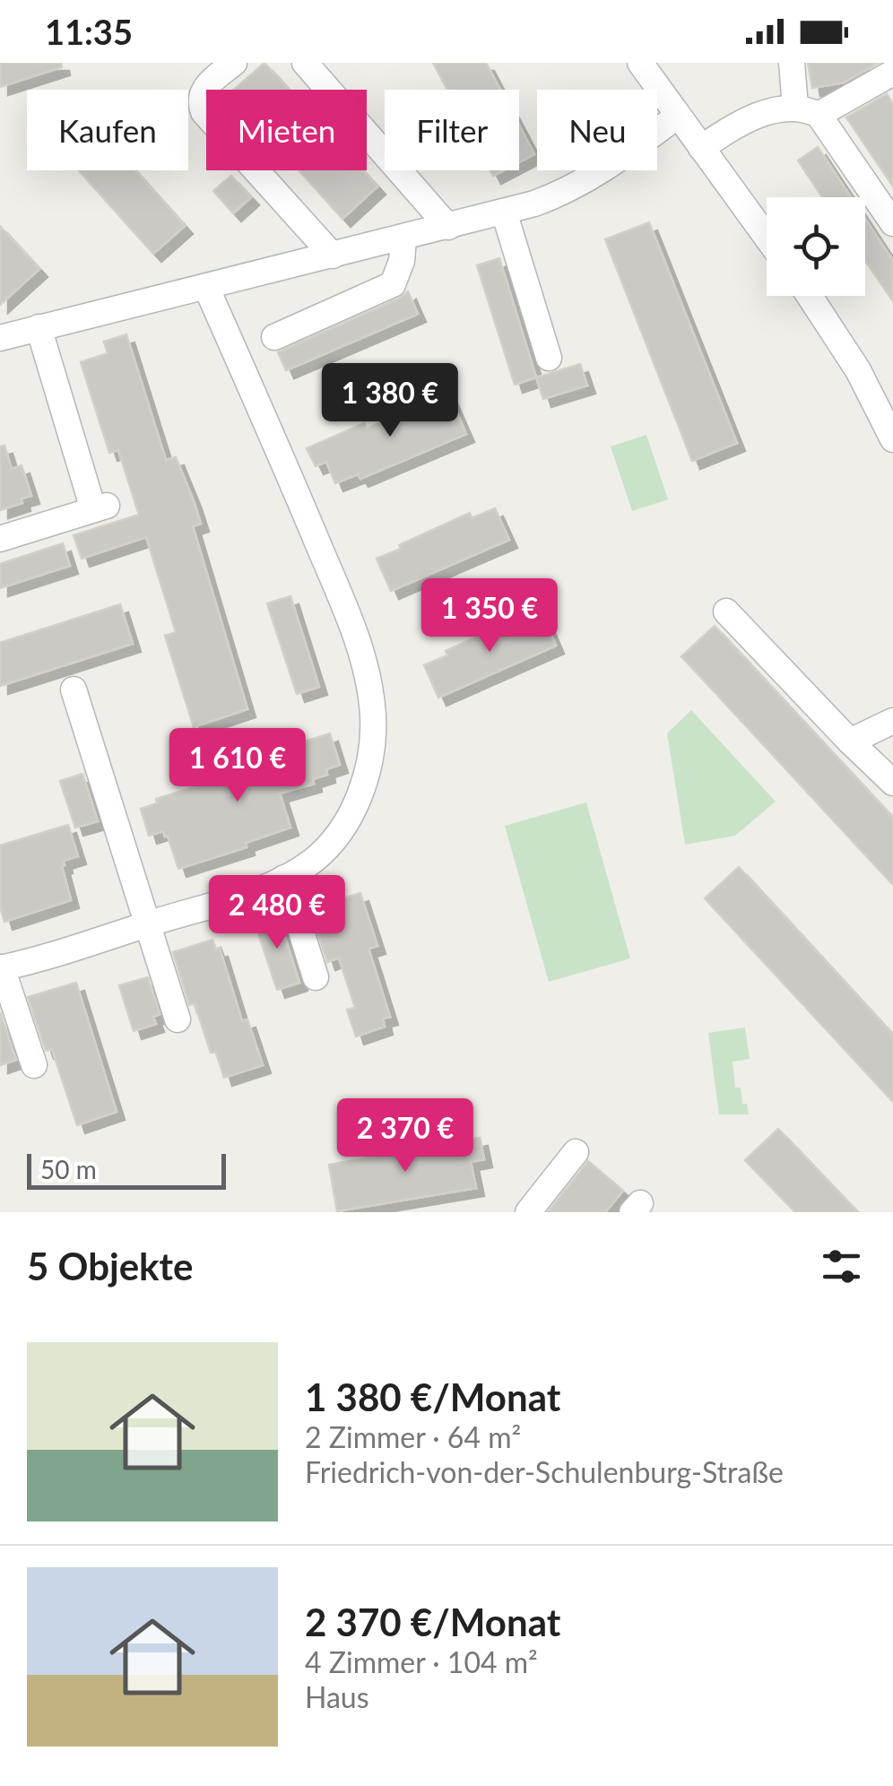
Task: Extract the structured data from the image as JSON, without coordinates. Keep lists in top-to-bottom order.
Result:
{
  "scale_bar": "50 m",
  "page": {
    "status": "11:35",
    "chip": [
      "Kaufen",
      "Mieten",
      "Filter",
      "Neu"
    ],
    "price": [
      "1 380 €",
      "1 350 €",
      "1 610 €",
      "2 480 €",
      "2 370 €"
    ],
    "scale": "50 m",
    "heading": "5 Objekte",
    "list": [
      {
        "name": "1 380 €/Monat",
        "note": "2 Zimmer · 64 m² · Friedrich-von-der-Schulenburg-Straße"
      },
      {
        "name": "2 370 €/Monat",
        "note": "4 Zimmer · 104 m² · Haus"
      }
    ]
  }
}
